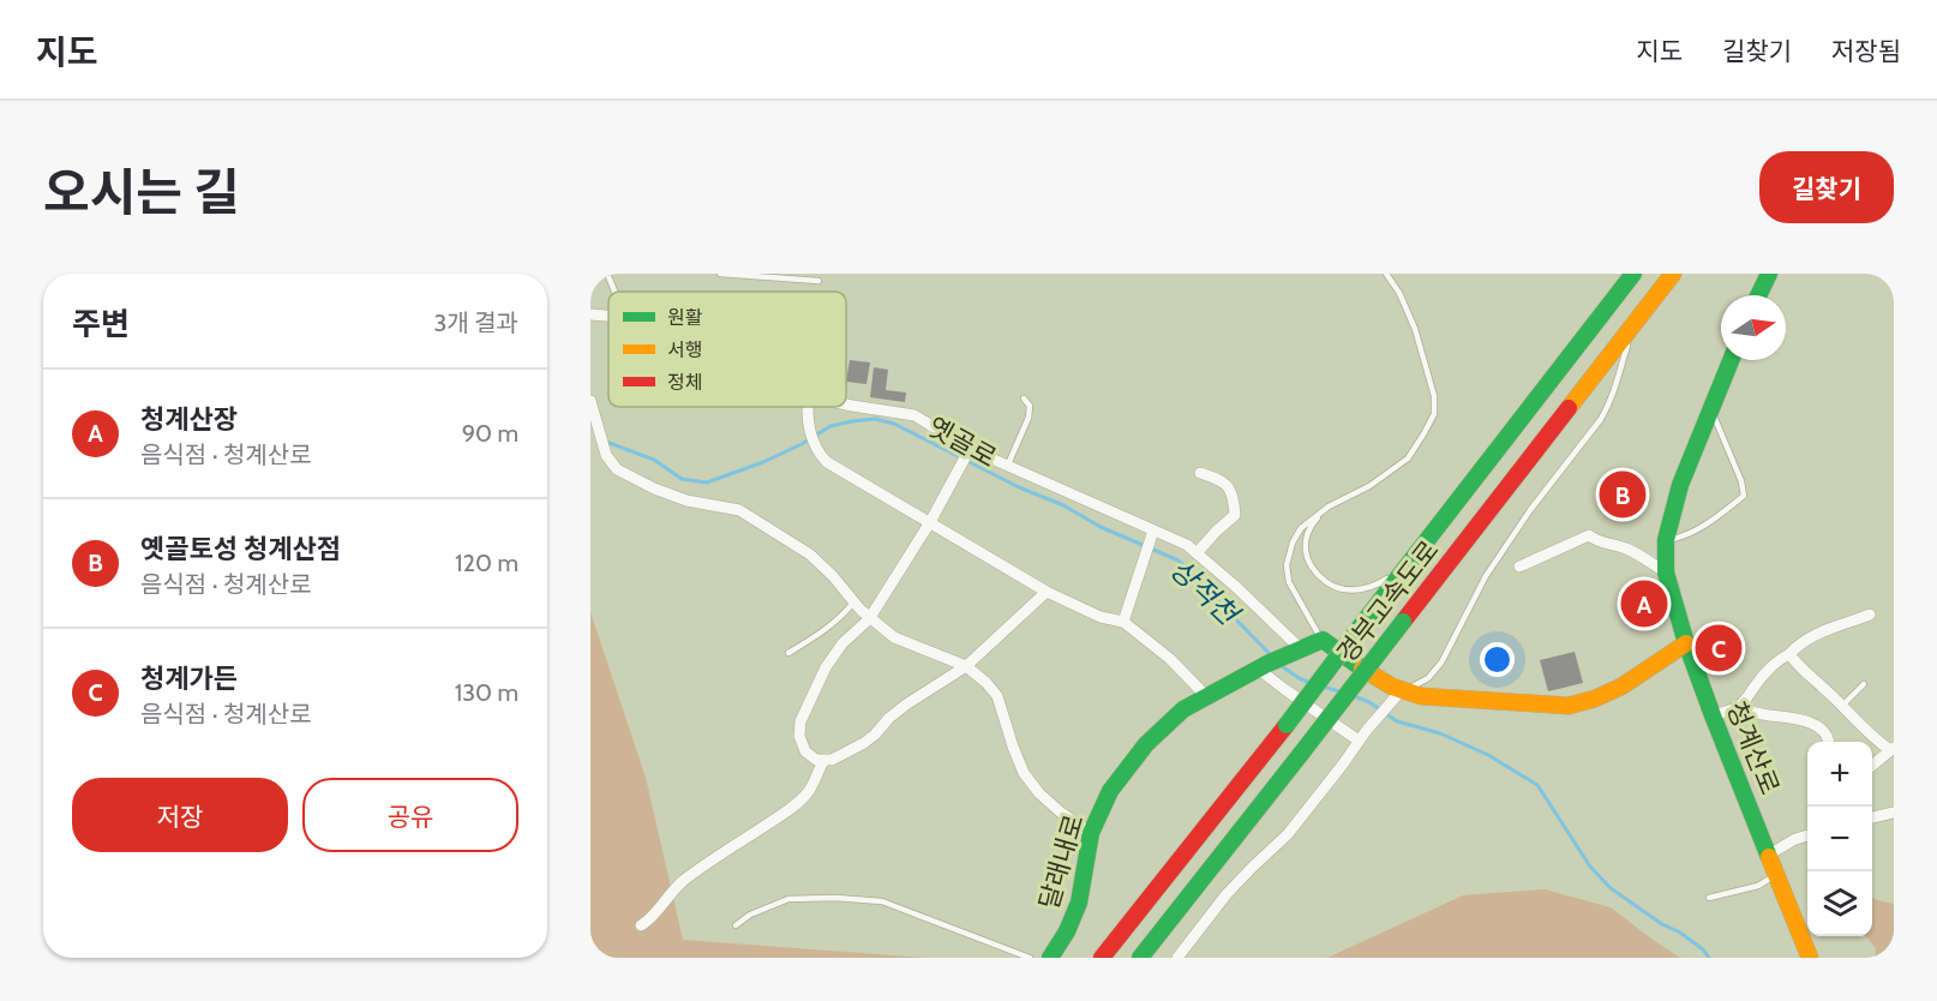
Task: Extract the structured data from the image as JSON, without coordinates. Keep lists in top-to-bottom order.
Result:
{
  "streets": {
    "main road": ["경부고속도로", "청계산로", "달래내로"],
    "street": ["옛골로"]
  },
  "crossings": [
    ["옛골로", "달래내로"]
  ],
  "water": ["상적천"],
  "legend": ["원활", "서행", "정체"],
  "north": "right",
  "page": {
    "header": "지도",
    "nav": ["지도", "길찾기", "저장됨"],
    "title": "오시는 길",
    "buttons": [
      "길찾기",
      ["저장", "공유"]
    ],
    "heading": ["주변", "3개 결과"],
    "list": [
      {
        "mark": "A",
        "name": "청계산장",
        "note": "음식점 · 청계산로",
        "value": "90 m"
      },
      {
        "mark": "B",
        "name": "옛골토성 청계산점",
        "note": "음식점 · 청계산로",
        "value": "120 m"
      },
      {
        "mark": "C",
        "name": "청계가든",
        "note": "음식점 · 청계산로",
        "value": "130 m"
      }
    ],
    "pins": ["B", "A", "C"],
    "map_buttons": ["+", "−"]
  }
}
